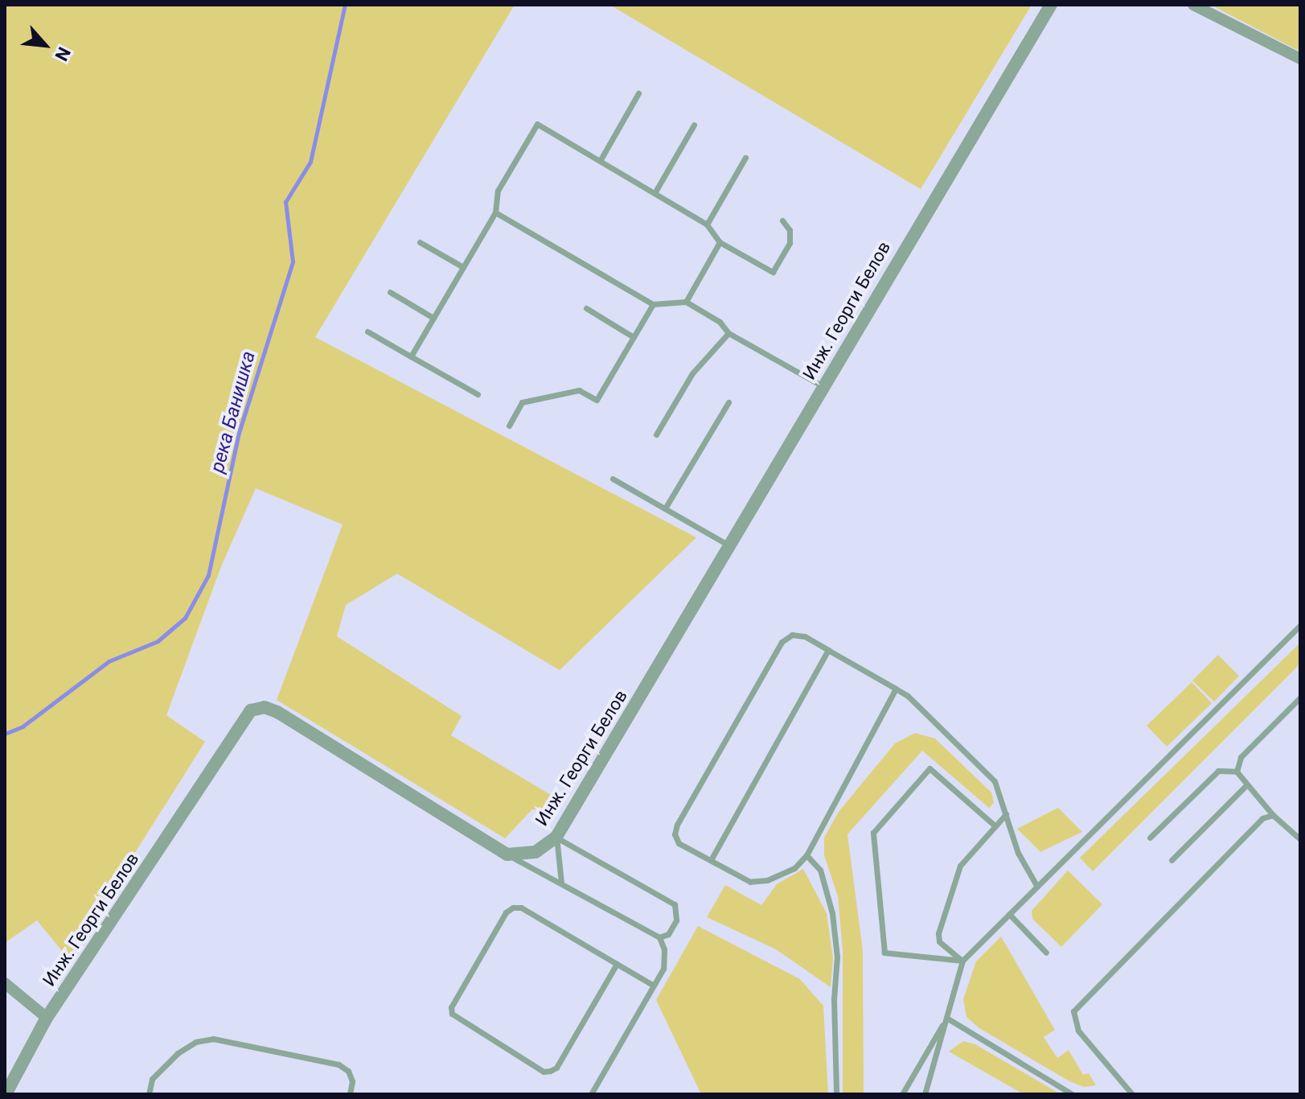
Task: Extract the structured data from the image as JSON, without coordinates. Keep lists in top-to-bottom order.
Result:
{
  "streets": {
    "street": ["Инж. Георги Белов"]
  },
  "water": ["река Банишка"],
  "north": "bottom right"
}
